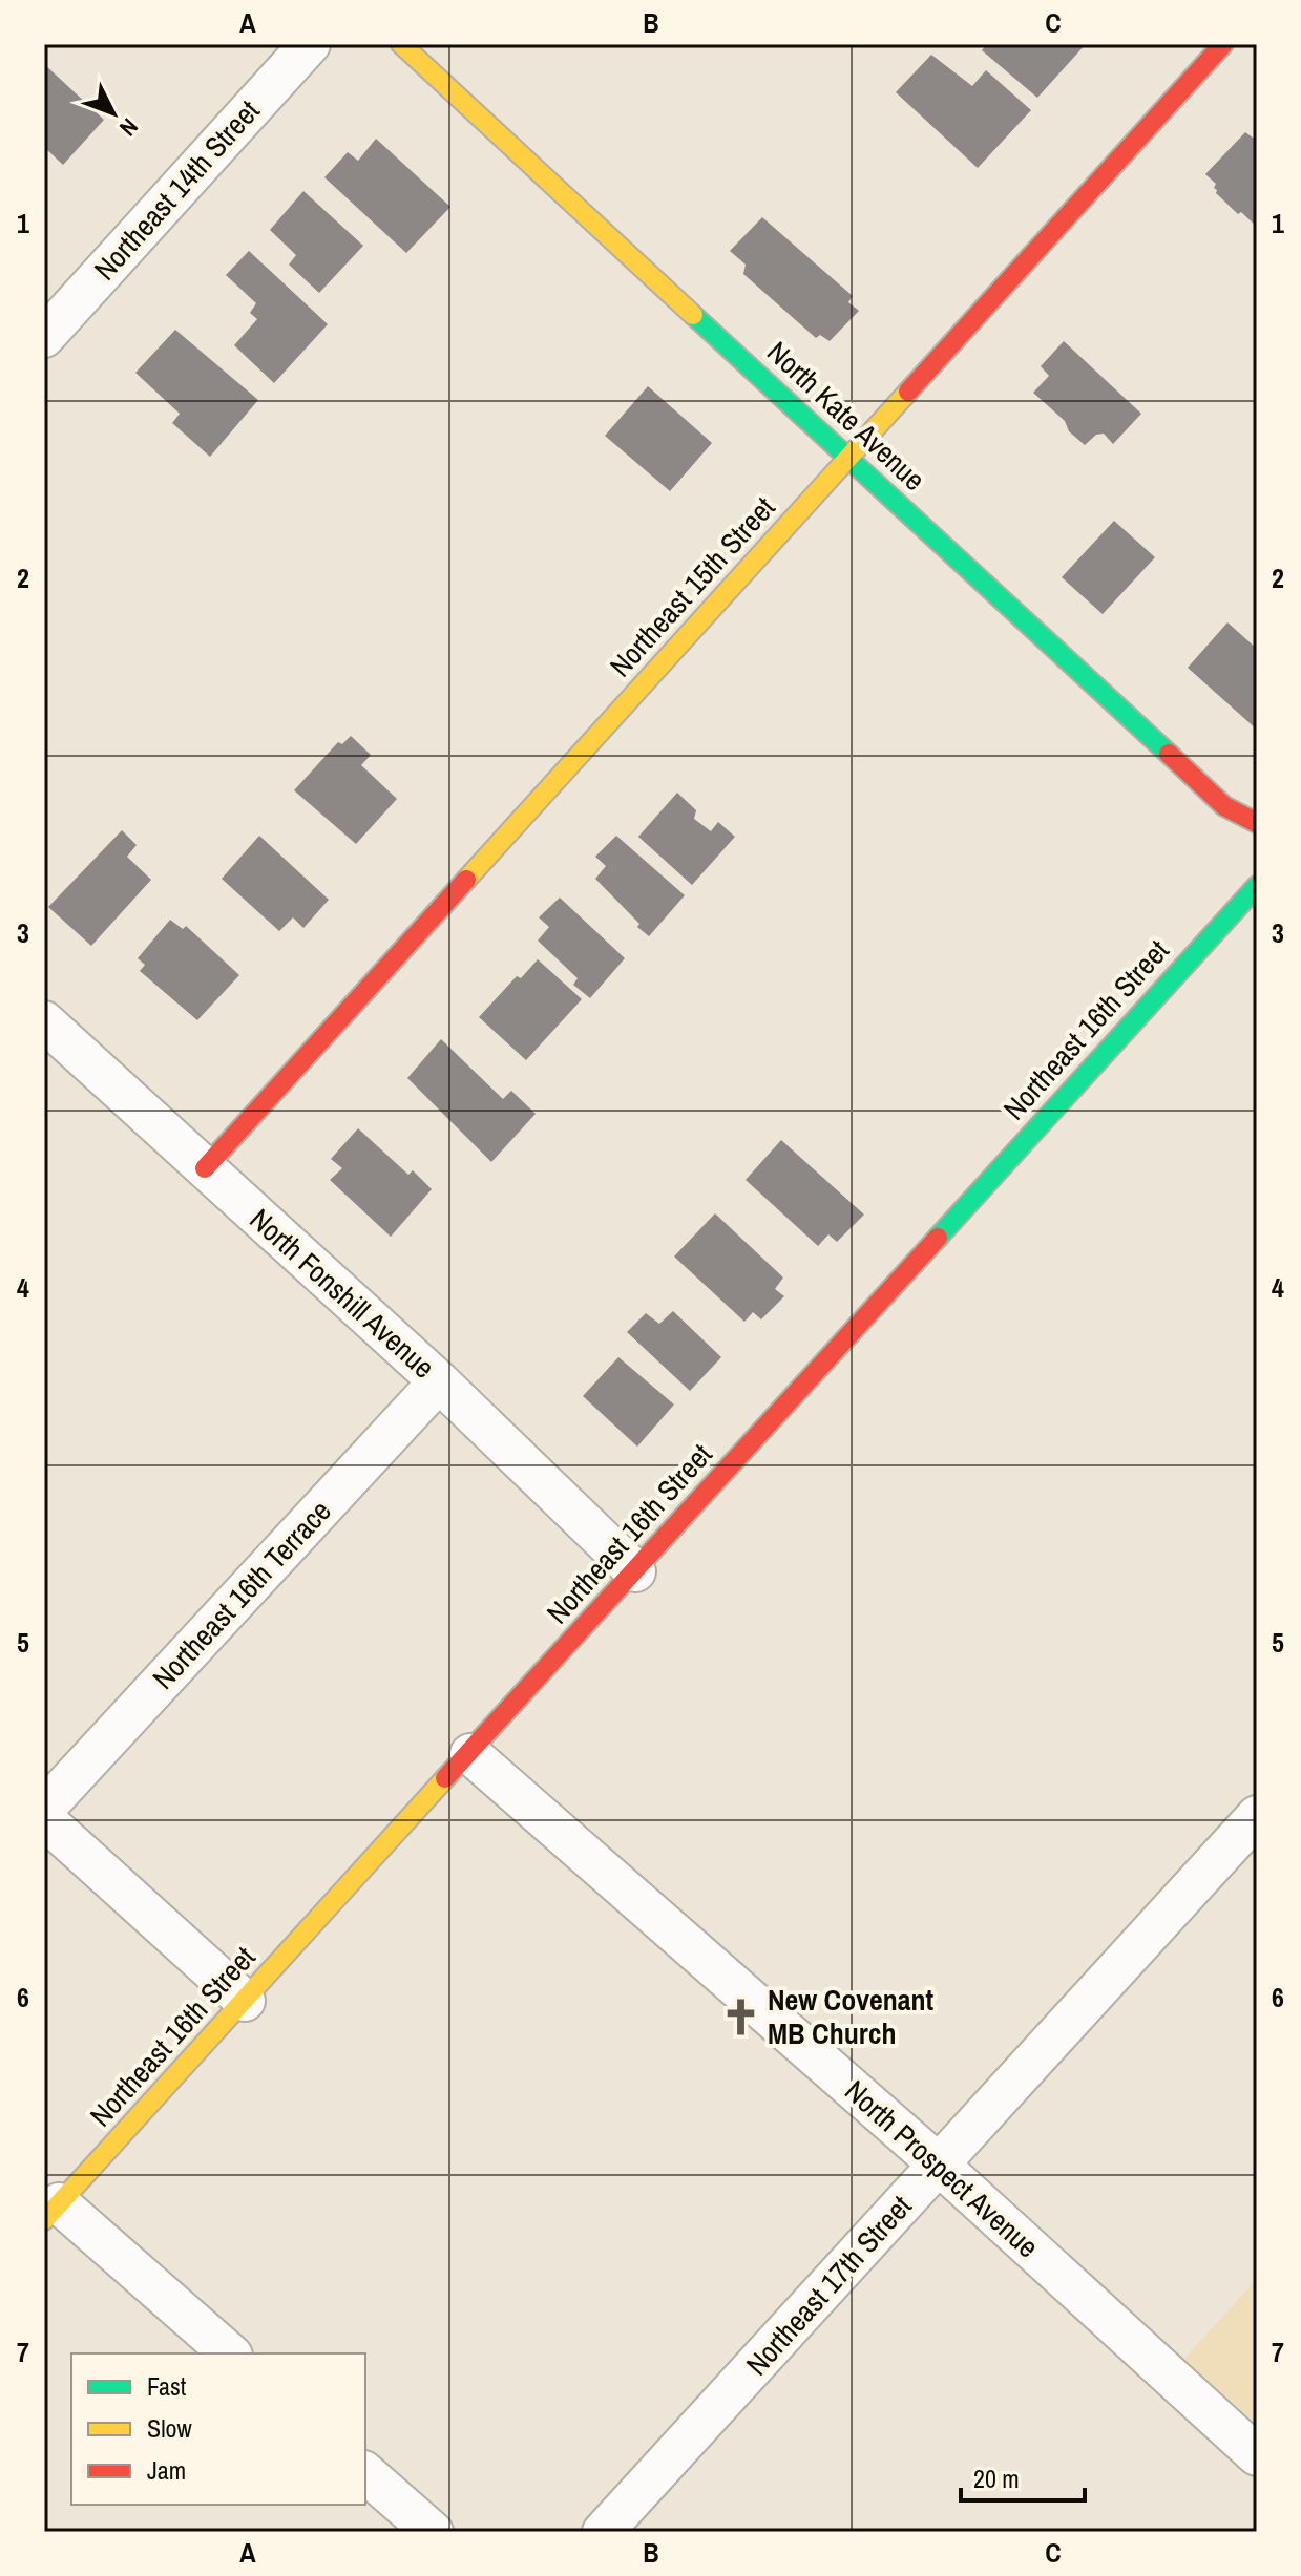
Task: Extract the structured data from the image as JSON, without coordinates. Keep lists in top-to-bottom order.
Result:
{
  "streets": {
    "street": [
      "Northeast 14th Street",
      "North Kate Avenue",
      "Northeast 15th Street",
      "Northeast 16th Street",
      "North Fonshill Avenue",
      "Northeast 16th Terrace",
      "North Prospect Avenue",
      "Northeast 17th Street"
    ]
  },
  "crossings": [
    ["North Kate Avenue", "Northeast 15th Street"],
    ["Northeast 15th Street", "North Fonshill Avenue"],
    ["Northeast 16th Street", "North Fonshill Avenue"],
    ["Northeast 16th Street", "North Prospect Avenue"],
    ["North Fonshill Avenue", "Northeast 16th Terrace"],
    ["North Prospect Avenue", "Northeast 17th Street"]
  ],
  "places": {
    "church": ["New Covenant MB Church"]
  },
  "legend": ["Fast", "Slow", "Jam"],
  "scale_bar": "20 m",
  "north": "bottom right",
  "grid": {
    "columns": ["A", "B", "C"],
    "rows": [
      "1",
      "2",
      "3",
      "4",
      "5",
      "6",
      "7"
    ]
  }
}
